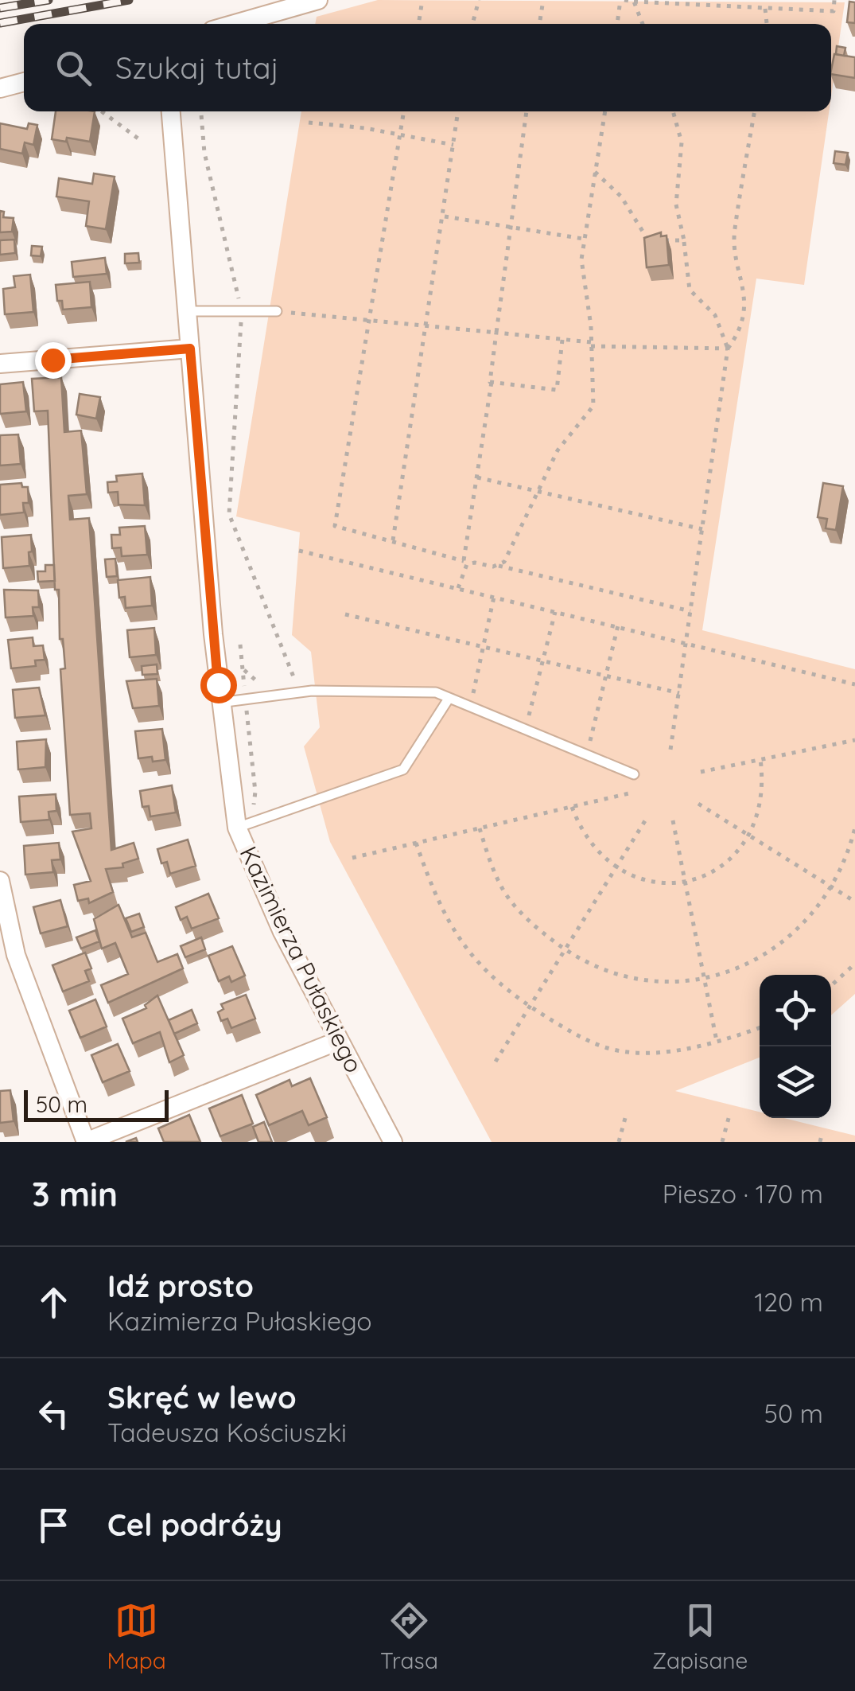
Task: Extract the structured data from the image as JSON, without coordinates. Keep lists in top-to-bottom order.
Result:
{
  "streets": {
    "street": ["Kazimierza Pułaskiego"]
  },
  "scale_bar": "50 m",
  "page": {
    "search": "Szukaj tutaj",
    "scale": "50 m",
    "heading": ["3 min", "Pieszo · 170 m"],
    "list": [
      ["Idź prosto", "Kazimierza Pułaskiego", "120 m"],
      ["Skręć w lewo", "Tadeusza Kościuszki", "50 m"],
      "Cel podróży"
    ],
    "nav": ["Mapa", "Trasa", "Zapisane"]
  }
}
